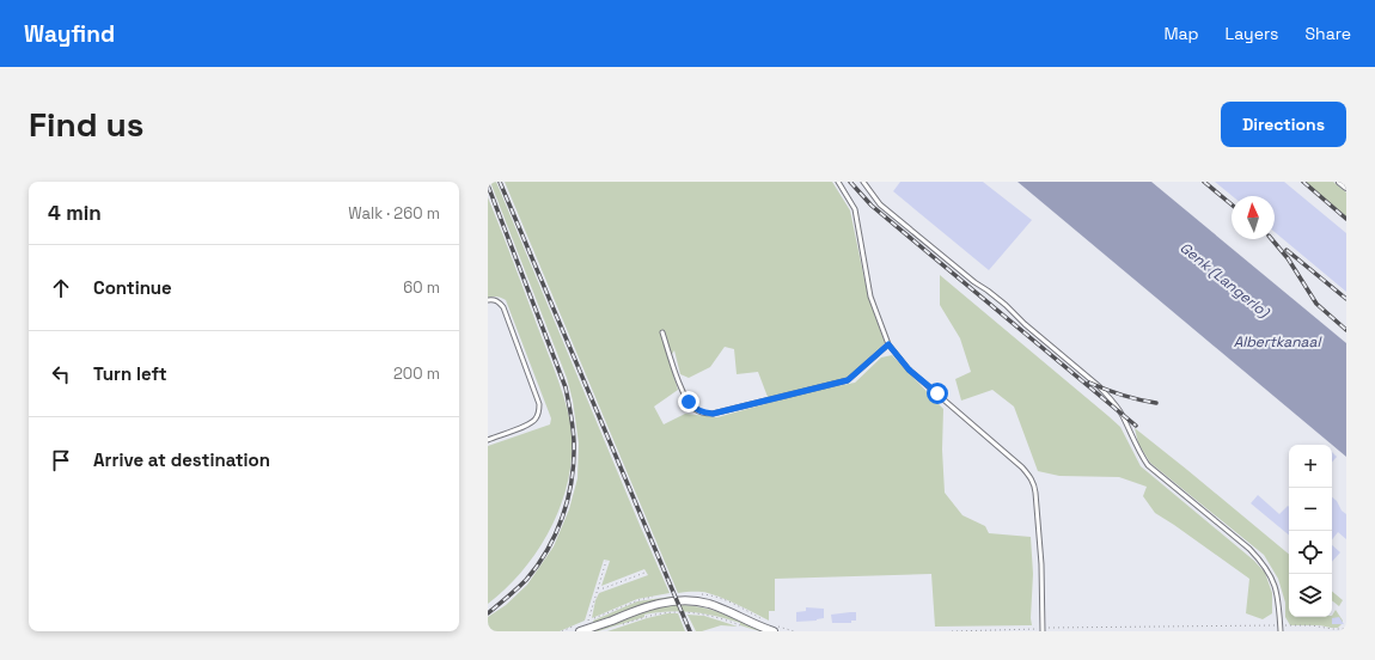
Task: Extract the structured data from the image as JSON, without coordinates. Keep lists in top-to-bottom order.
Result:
{
  "water": ["Genk (Langerlo)", "Albertkanaal"],
  "north": "top",
  "page": {
    "header": "Wayfind",
    "nav": ["Map", "Layers", "Share"],
    "buttons": "Directions",
    "title": "Find us",
    "heading": ["4 min", "Walk · 260 m"],
    "list": [
      ["Continue", "60 m"],
      ["Turn left", "200 m"],
      "Arrive at destination"
    ],
    "map_buttons": ["+", "−"]
  }
}
